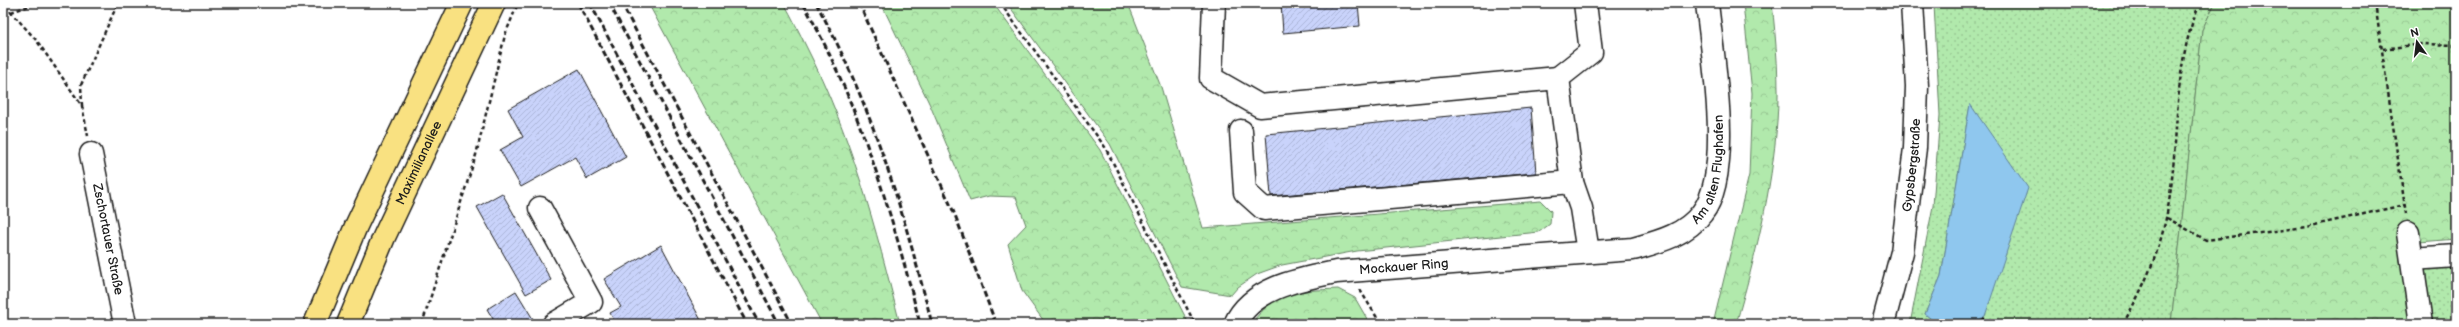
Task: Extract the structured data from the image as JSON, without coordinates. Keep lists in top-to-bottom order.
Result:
{
  "streets": {
    "highway": ["Maximilianallee"],
    "street": [
      "Gypsbergstraße",
      "Am alten Flughafen",
      "Zschortauer Straße",
      "Mockauer Ring"
    ]
  },
  "crossings": [
    ["Am alten Flughafen", "Mockauer Ring"]
  ],
  "north": "top"
}
